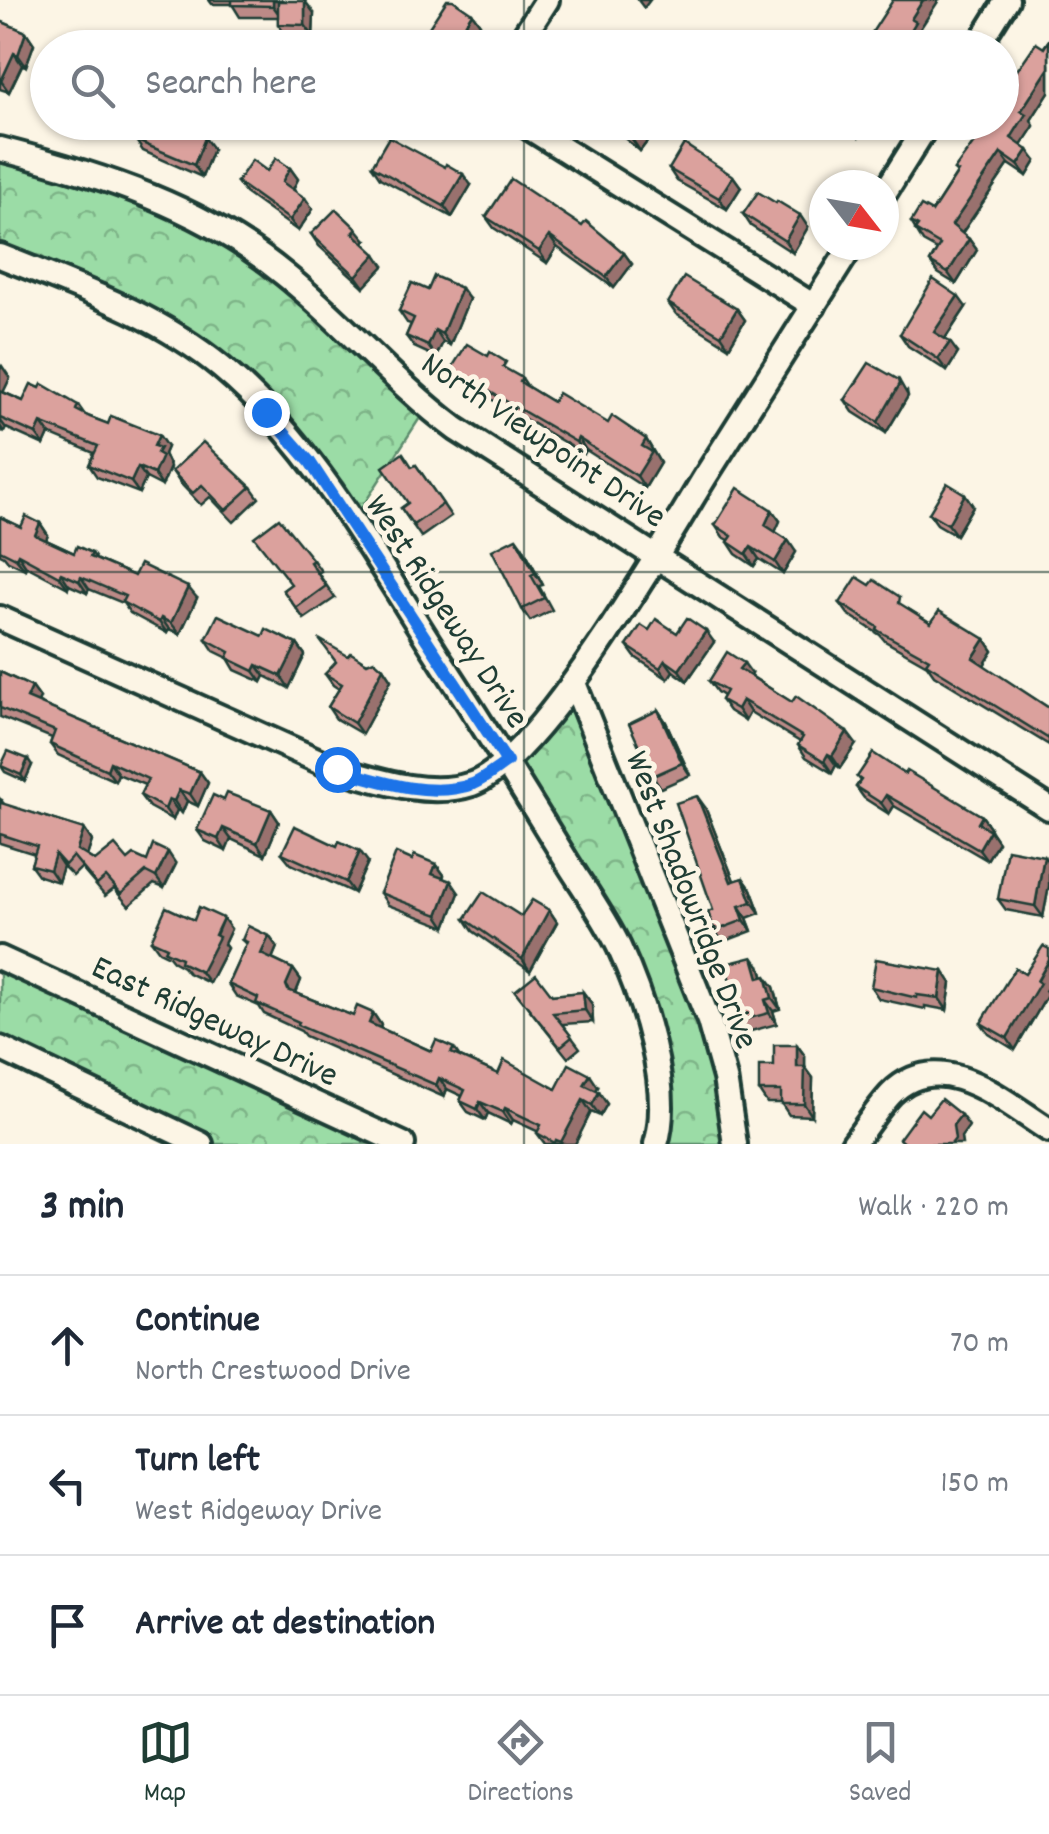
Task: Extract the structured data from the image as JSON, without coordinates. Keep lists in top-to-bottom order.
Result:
{
  "streets": {
    "street": [
      "North Viewpoint Drive",
      "West Ridgeway Drive",
      "West Shadowridge Drive",
      "East Ridgeway Drive"
    ]
  },
  "north": "bottom right",
  "page": {
    "search": "Search here",
    "heading": ["3 min", "Walk · 220 m"],
    "list": [
      ["Continue", "North Crestwood Drive", "70 m"],
      ["Turn left", "West Ridgeway Drive", "150 m"],
      "Arrive at destination"
    ],
    "nav": ["Map", "Directions", "Saved"]
  }
}
